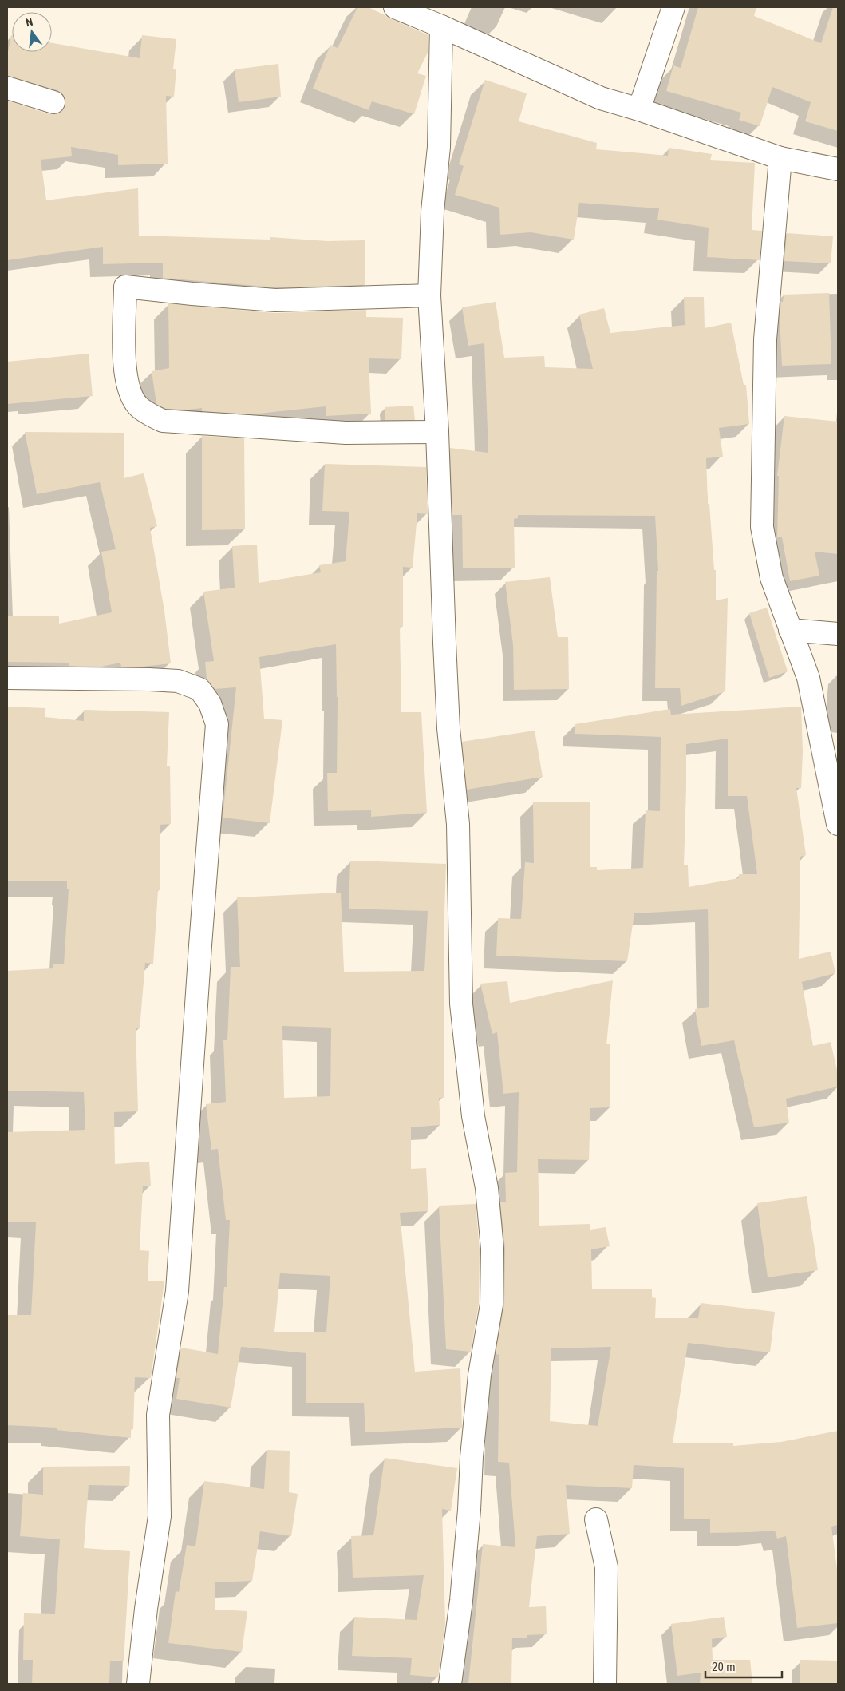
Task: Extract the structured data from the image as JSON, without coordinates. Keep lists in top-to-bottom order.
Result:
{
  "scale_bar": "20 m",
  "north": "top"
}
